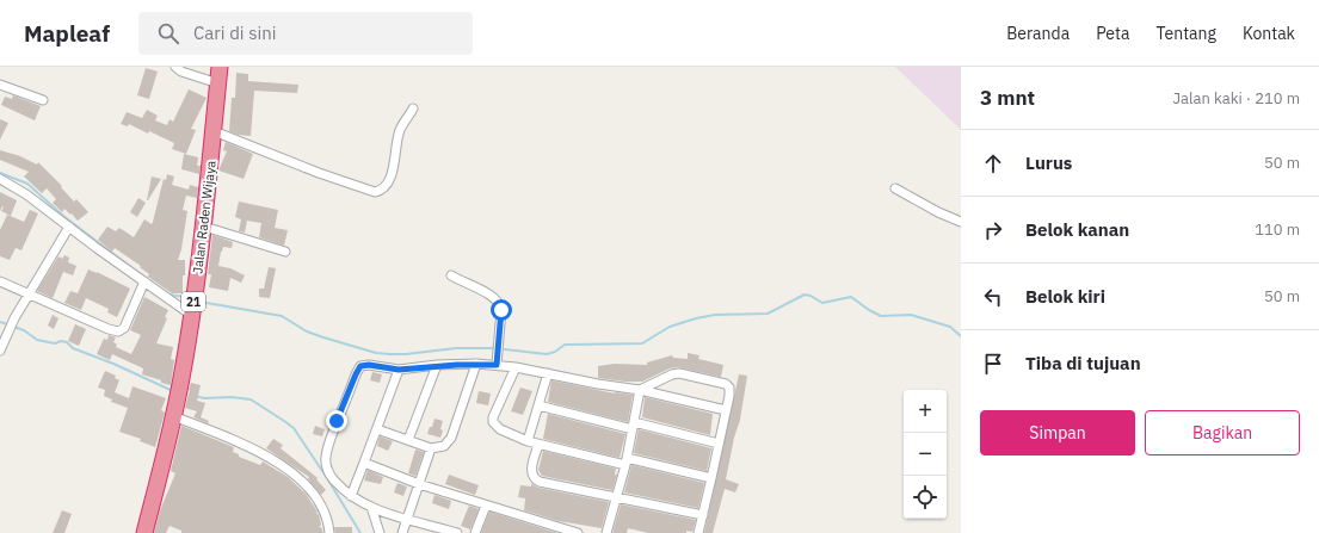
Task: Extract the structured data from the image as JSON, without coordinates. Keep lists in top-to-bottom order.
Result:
{
  "streets": {
    "highway": ["Jalan Raden Wijaya", "21"]
  },
  "page": {
    "header": "Mapleaf",
    "search": "Cari di sini",
    "nav": [
      "Beranda",
      "Peta",
      "Tentang",
      "Kontak"
    ],
    "heading": ["3 mnt", "Jalan kaki · 210 m"],
    "list": [
      ["Lurus", "50 m"],
      ["Belok kanan", "110 m"],
      ["Belok kiri", "50 m"],
      "Tiba di tujuan"
    ],
    "map_buttons": ["+", "−"],
    "buttons": ["Simpan", "Bagikan"]
  }
}
